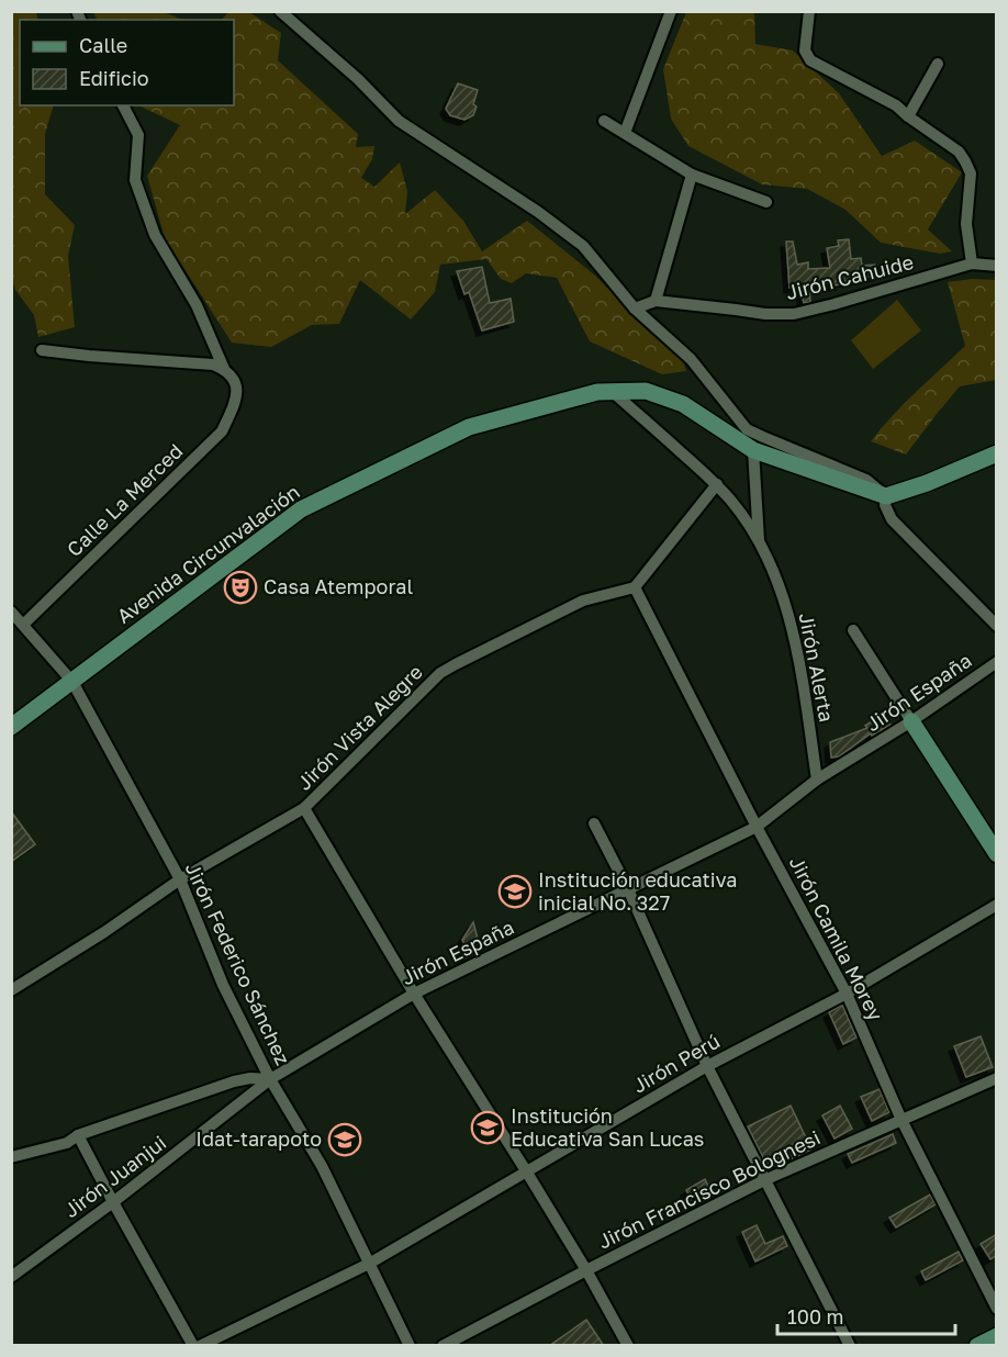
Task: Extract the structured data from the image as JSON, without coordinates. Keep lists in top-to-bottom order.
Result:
{
  "streets": {
    "main road": ["Avenida Circunvalación"],
    "street": [
      "Jirón Cahuide",
      "Calle La Merced",
      "Jirón Alerta",
      "Jirón España",
      "Jirón Vista Alegre",
      "Jirón Camila Morey",
      "Jirón Federico Sánchez",
      "Jirón Perú",
      "Jirón Juanjui",
      "Jirón Francisco Bolognesi"
    ]
  },
  "crossings": [
    ["Calle La Merced", "Jirón Federico Sánchez"],
    ["Avenida Circunvalación", "Jirón Alerta"],
    ["Avenida Circunvalación", "Jirón Federico Sánchez"],
    ["Jirón Alerta", "Jirón España"],
    ["Jirón España", "Jirón Camila Morey"],
    ["Jirón España", "Jirón Federico Sánchez"],
    ["Jirón España", "Jirón Juanjui"],
    ["Jirón Vista Alegre", "Jirón Camila Morey"],
    ["Jirón Vista Alegre", "Jirón Federico Sánchez"],
    ["Jirón Camila Morey", "Jirón Perú"],
    ["Jirón Camila Morey", "Jirón Francisco Bolognesi"],
    ["Jirón Federico Sánchez", "Jirón Perú"],
    ["Jirón Federico Sánchez", "Jirón Juanjui"]
  ],
  "places": {
    "theatre": ["Casa Atemporal"],
    "school or university": ["Institución educativa inicial No. 327", "Institución Educativa San Lucas", "Idat-tarapoto"]
  },
  "legend": ["Calle", "Edificio"],
  "scale_bar": "100 m"
}
